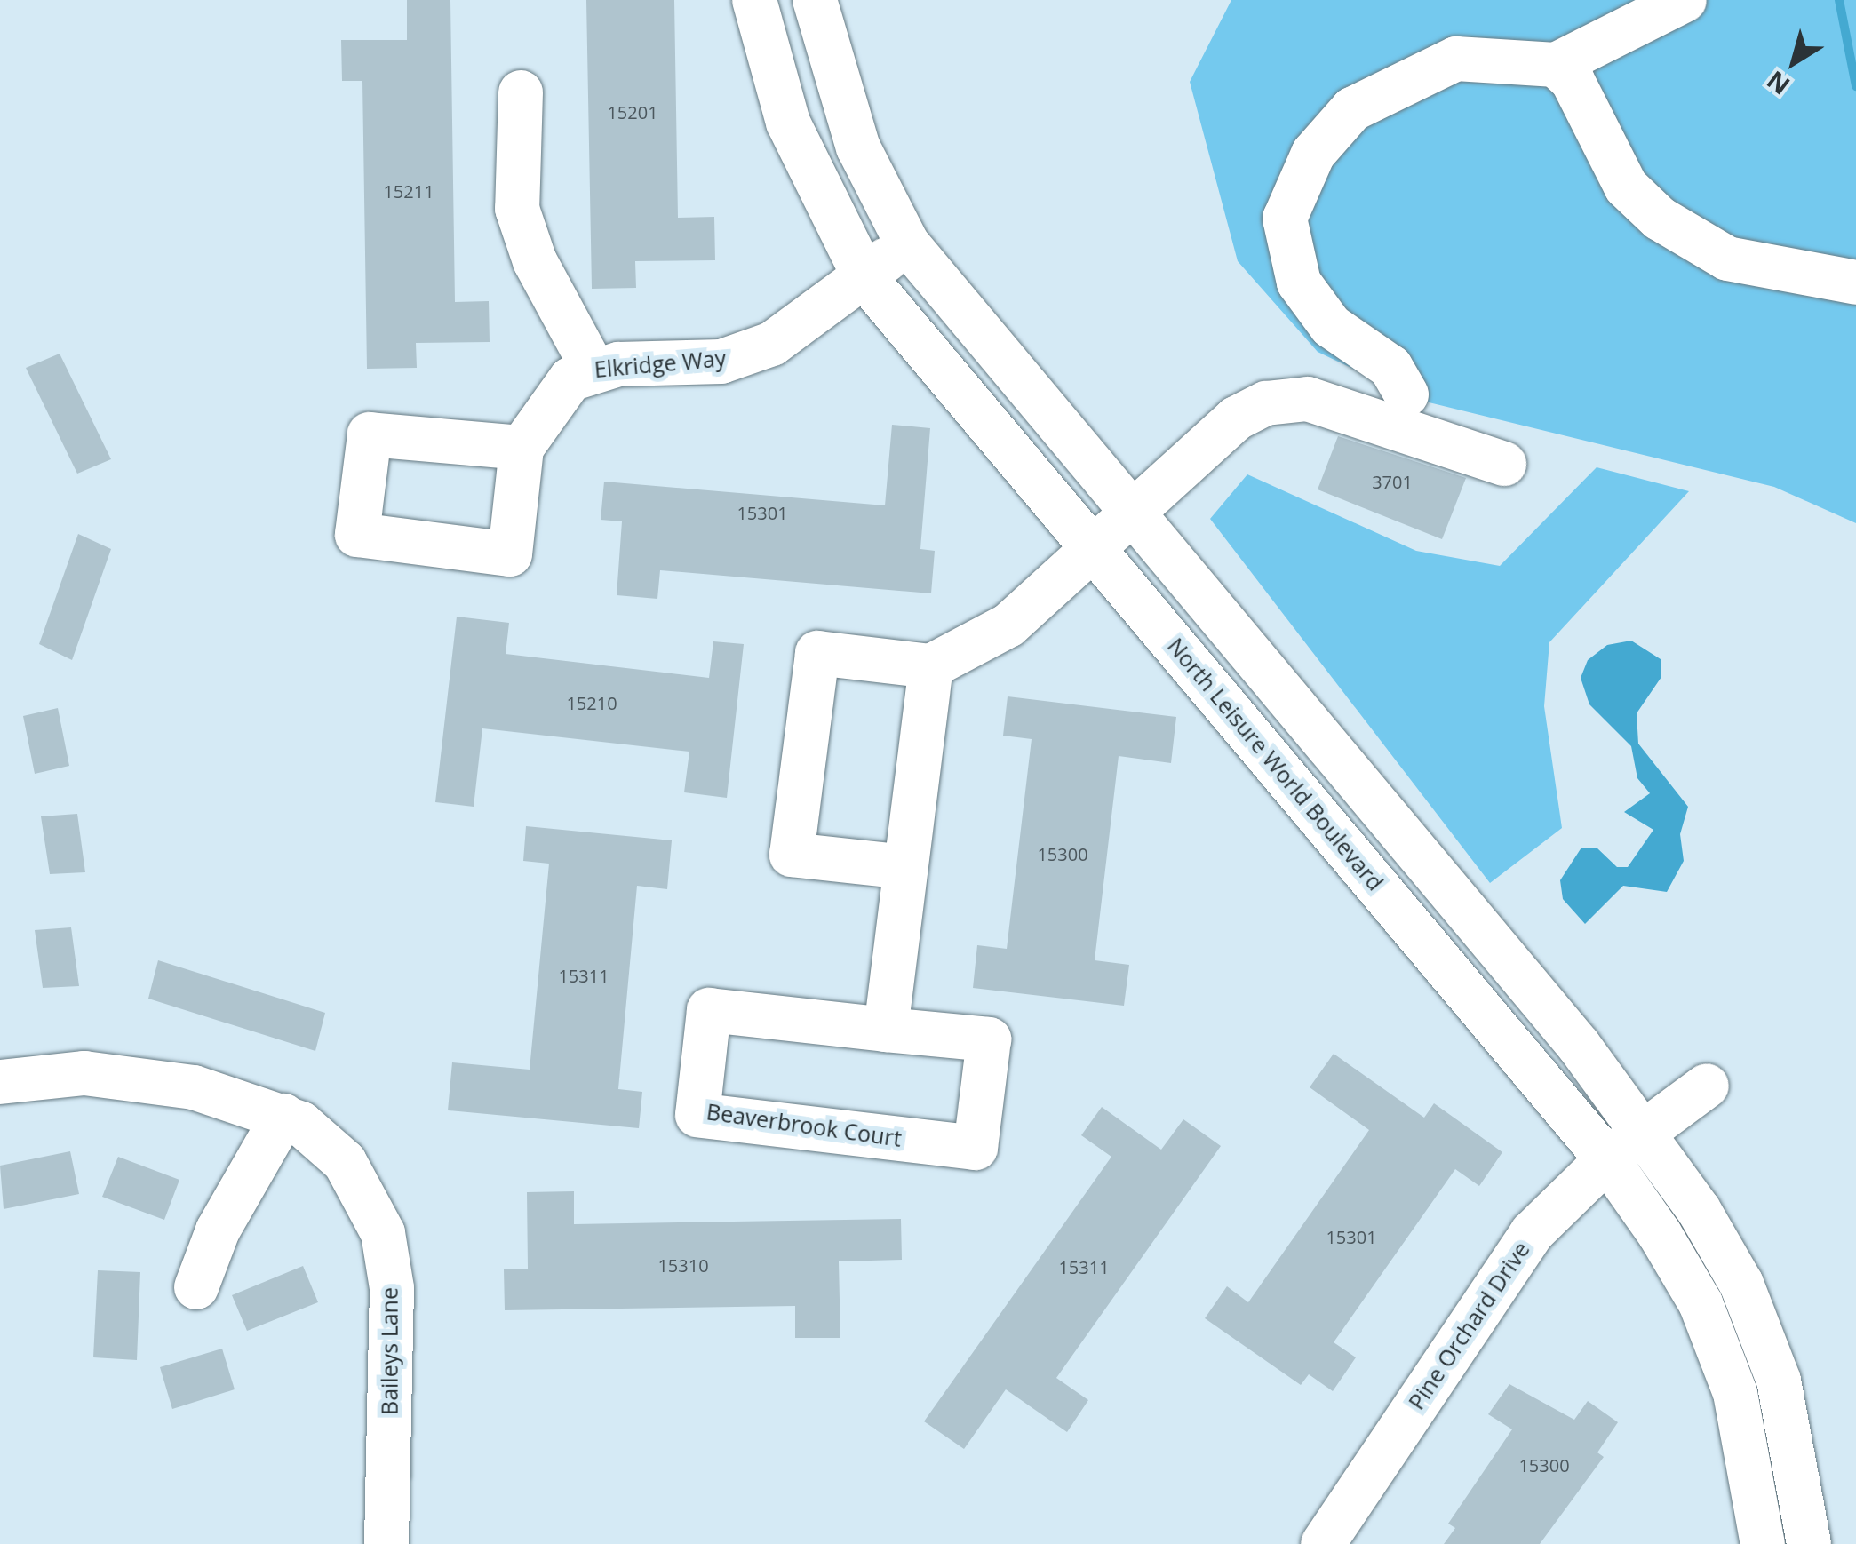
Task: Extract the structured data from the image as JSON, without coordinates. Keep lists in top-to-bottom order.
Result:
{
  "streets": {
    "street": [
      "Elkridge Way",
      "North Leisure World Boulevard",
      "Beaverbrook Court",
      "Pine Orchard Drive",
      "Baileys Lane"
    ]
  },
  "crossings": [
    ["Elkridge Way", "North Leisure World Boulevard"],
    ["North Leisure World Boulevard", "Pine Orchard Drive"]
  ],
  "house_numbers": [
    "15201",
    "15211",
    "3701",
    "15301",
    "15210",
    "15300",
    "15311",
    "15301",
    "15310",
    "15311",
    "15300"
  ],
  "north": "bottom left"
}
